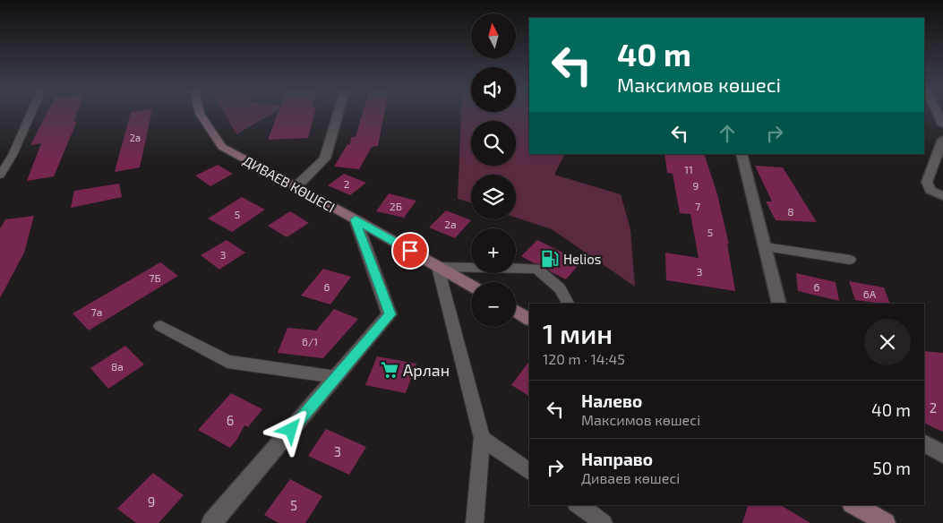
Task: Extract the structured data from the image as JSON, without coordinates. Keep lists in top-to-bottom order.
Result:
{
  "streets": {
    "street": ["ДИВАЕВ КӨШЕСІ"]
  },
  "places": {
    "fuel station": ["Helios"],
    "supermarket": ["Арлан"]
  },
  "house_numbers": [
    "2а",
    "11",
    "2",
    "9",
    "2Б",
    "7",
    "8",
    "5",
    "2а",
    "5",
    "3",
    "3",
    "7Б",
    "6",
    "6",
    "6А",
    "7а",
    "6/1",
    "8а",
    "2",
    "6",
    "3",
    "9",
    "5"
  ],
  "north": "top",
  "page": {
    "map_buttons": ["+", "−"],
    "turn": ["40 m", "Максимов көшесі"],
    "heading": ["1 мин", "120 m · 14:45"],
    "list": [
      {
        "name": "Налево",
        "note": "Максимов көшесі",
        "value": "40 m"
      },
      {
        "name": "Направо",
        "note": "Диваев көшесі",
        "value": "50 m"
      }
    ]
  }
}
